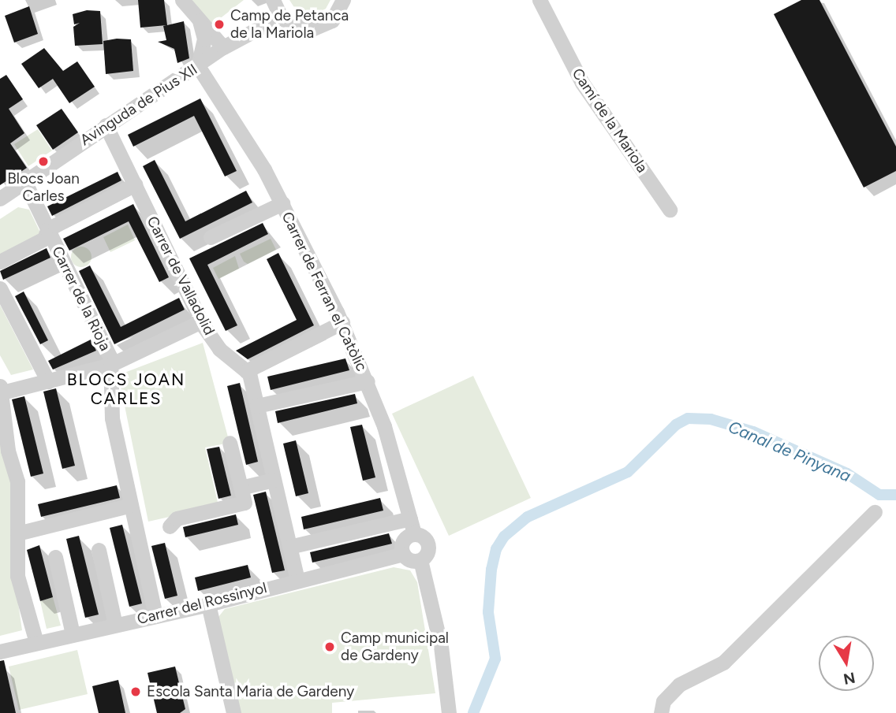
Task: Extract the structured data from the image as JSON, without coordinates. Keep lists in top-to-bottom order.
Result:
{
  "streets": {
    "street": [
      "Avinguda de Pius XII",
      "Camí de la Mariola",
      "Carrer de Valladolid",
      "Carrer de Ferran el Catòlic",
      "Carrer de la Rioja",
      "Carrer del Rossinyol"
    ]
  },
  "crossings": [
    ["Avinguda de Pius XII", "Carrer de Valladolid"],
    ["Avinguda de Pius XII", "Carrer de Ferran el Catòlic"],
    ["Avinguda de Pius XII", "Carrer de la Rioja"],
    ["Carrer de la Rioja", "Carrer del Rossinyol"]
  ],
  "districts": ["BLOCS JOAN CARLES"],
  "water": ["Canal de Pinyana"],
  "places": [
    "Camp de Petanca de la Mariola",
    "Blocs Joan Carles",
    "Camp municipal de Gardeny",
    "Escola Santa Maria de Gardeny"
  ],
  "north": "bottom"
}
